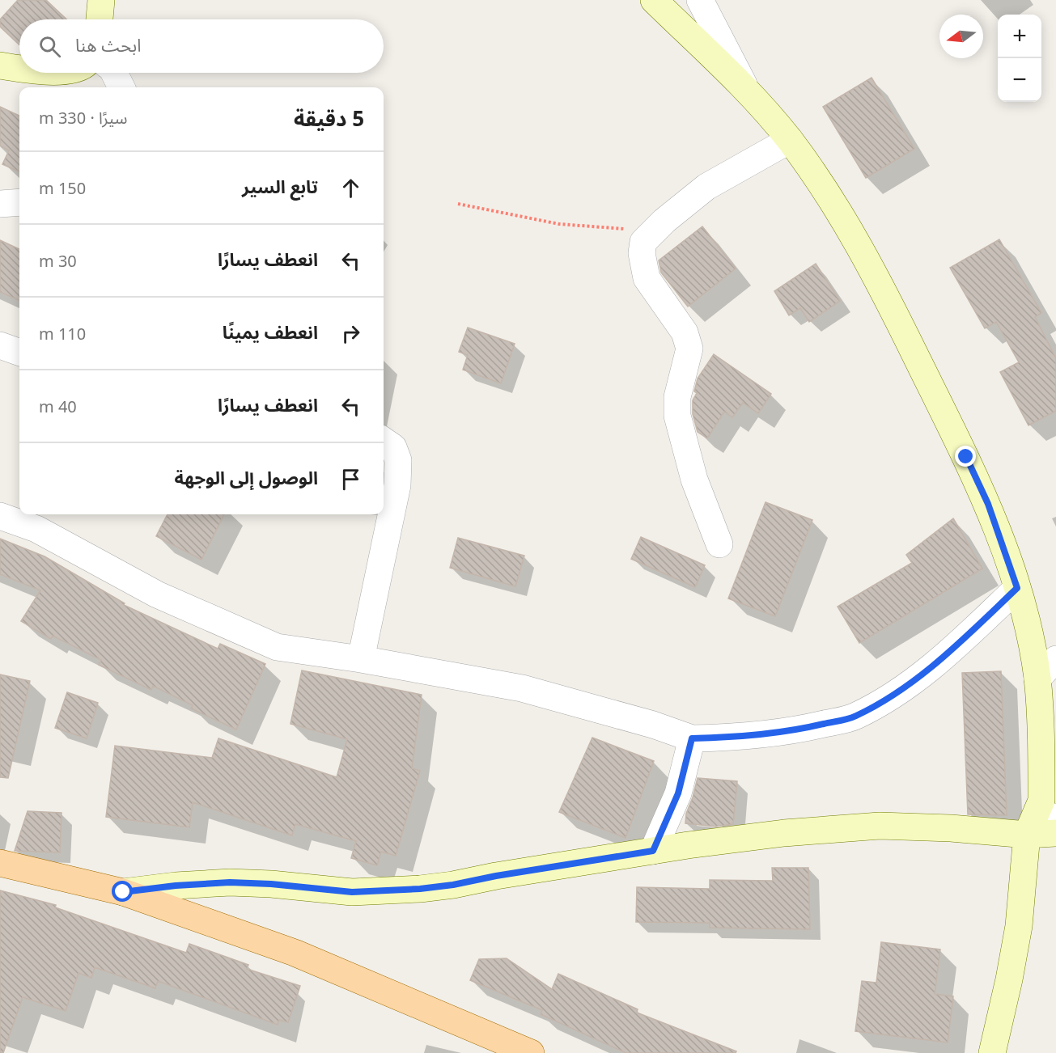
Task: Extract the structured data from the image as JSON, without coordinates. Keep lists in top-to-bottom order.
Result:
{
  "north": "left",
  "page": {
    "map_buttons": ["+", "−"],
    "search": "ابحث هنا",
    "heading": ["5 دقيقة", "سيرًا · 330 m"],
    "list": [
      ["تابع السير", "150 m"],
      ["انعطف يسارًا", "30 m"],
      ["انعطف يمينًا", "110 m"],
      ["انعطف يسارًا", "40 m"],
      "الوصول إلى الوجهة"
    ]
  }
}
